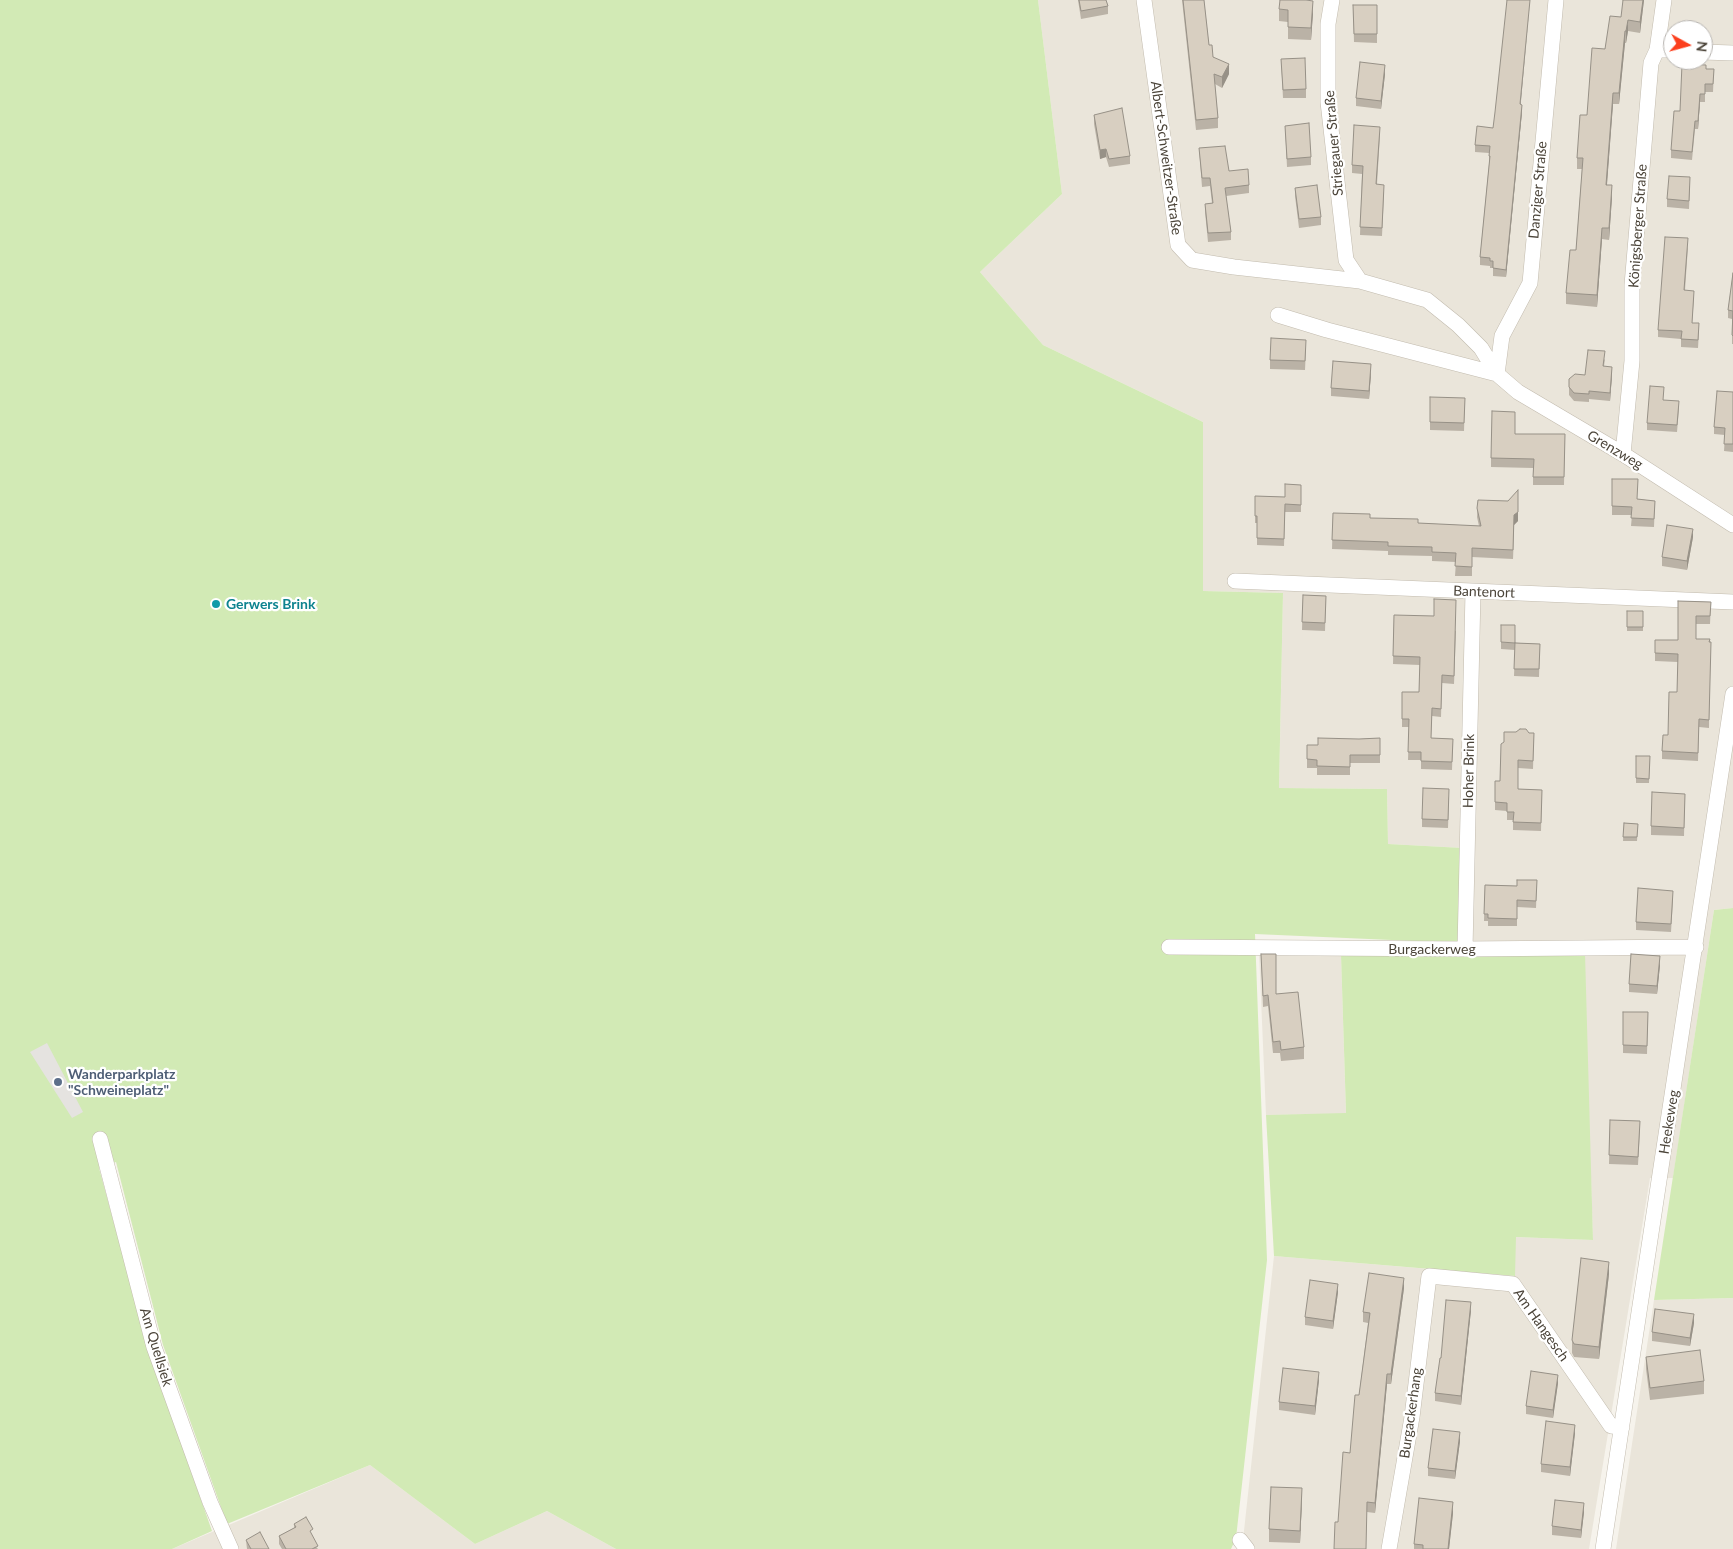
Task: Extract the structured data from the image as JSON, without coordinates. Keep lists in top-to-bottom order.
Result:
{
  "streets": {
    "street": [
      "Striegauer Straße",
      "Albert-Schweitzer-Straße",
      "Danziger Straße",
      "Königsberger Straße",
      "Grenzweg",
      "Bantenort",
      "Hoher Brink",
      "Burgackerweg",
      "Heekeweg",
      "Am Hangesch",
      "Am Quellsiek",
      "Burgackerhang"
    ]
  },
  "crossings": [
    ["Striegauer Straße", "Grenzweg"],
    ["Albert-Schweitzer-Straße", "Grenzweg"],
    ["Danziger Straße", "Grenzweg"],
    ["Königsberger Straße", "Grenzweg"],
    ["Bantenort", "Hoher Brink"],
    ["Hoher Brink", "Burgackerweg"],
    ["Burgackerweg", "Heekeweg"],
    ["Heekeweg", "Am Hangesch"],
    ["Am Hangesch", "Burgackerhang"]
  ],
  "places": ["Gerwers Brink", "Wanderparkplatz \"Schweineplatz\""],
  "north": "right"
}
